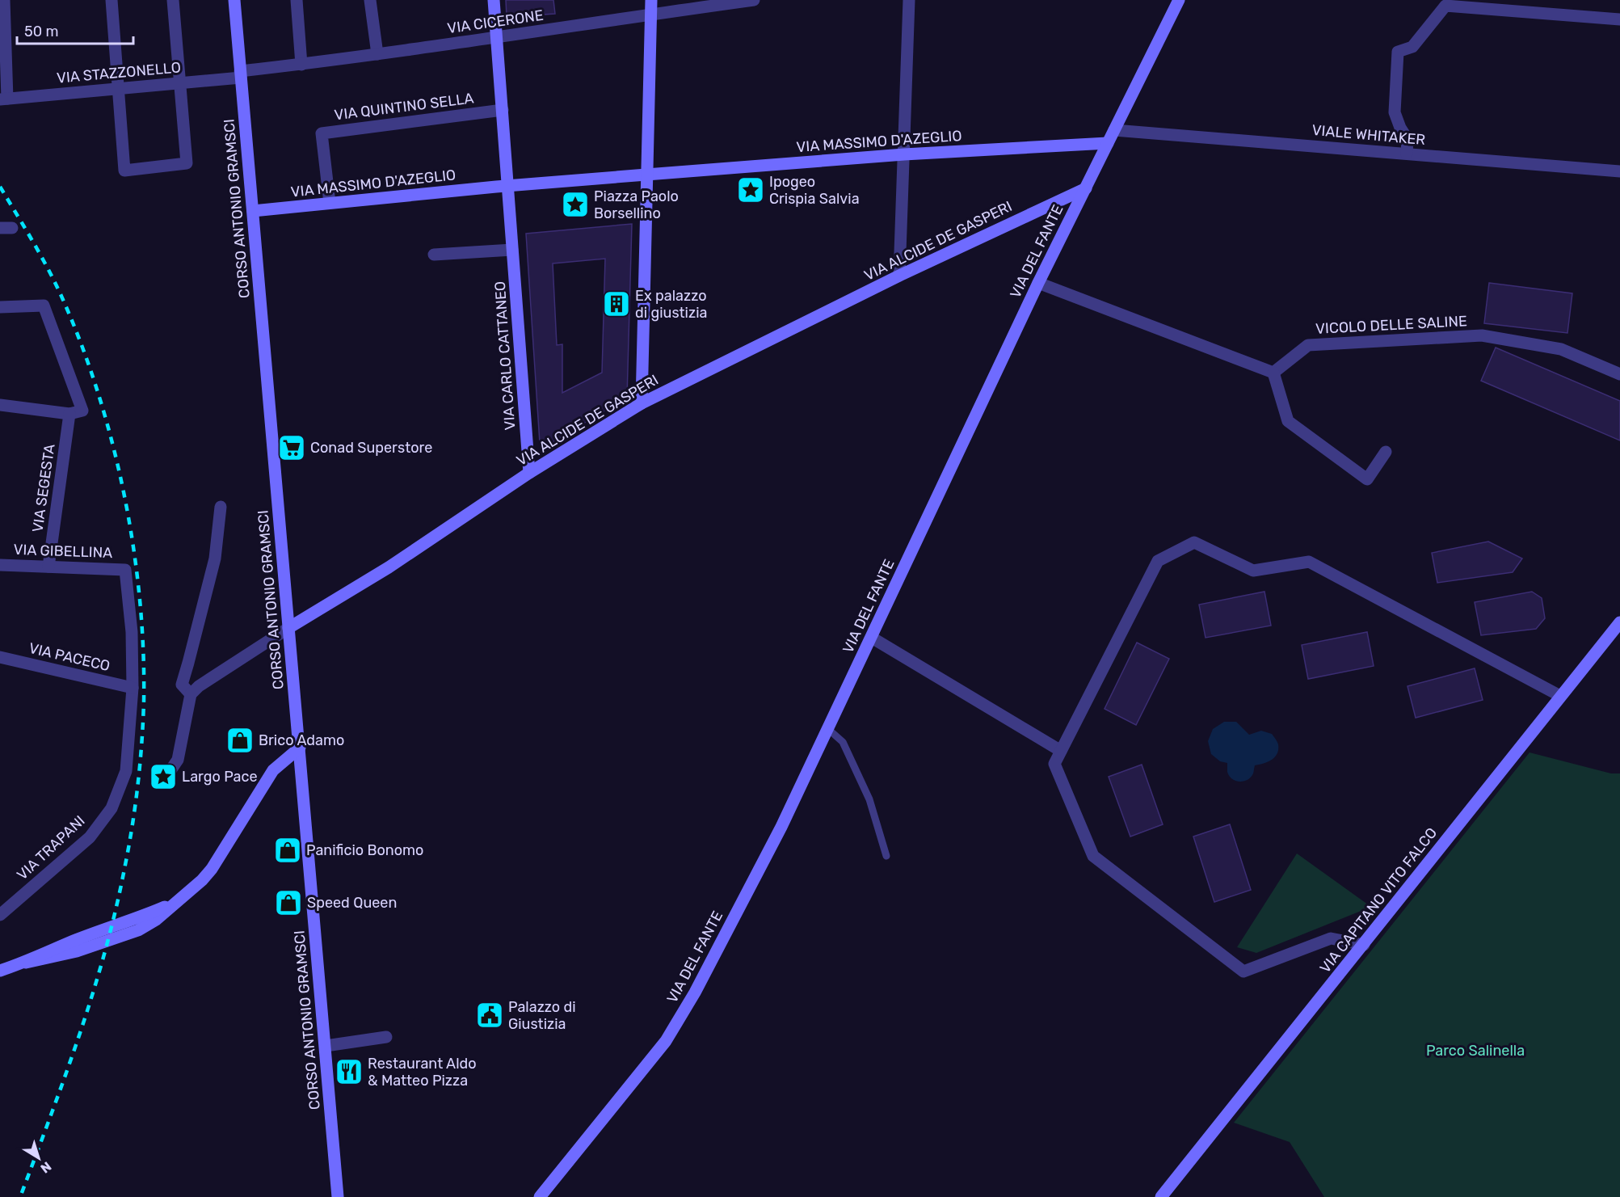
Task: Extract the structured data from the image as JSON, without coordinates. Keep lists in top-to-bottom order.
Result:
{
  "streets": {
    "street": [
      "VIA CICERONE",
      "VIA STAZZONELLO",
      "VIA QUINTINO SELLA",
      "VIALE WHITAKER",
      "VIA MASSIMO D'AZEGLIO",
      "CORSO ANTONIO GRAMSCI",
      "VIA ALCIDE DE GASPERI",
      "VIA DEL FANTE",
      "VICOLO DELLE SALINE",
      "VIA CARLO CATTANEO",
      "VIA SEGESTA",
      "VIA GIBELLINA",
      "VIA PACECO",
      "VIA TRAPANI",
      "VIA CAPITANO VITO FALCO"
    ]
  },
  "crossings": [
    ["VIA CICERONE", "VIA STAZZONELLO"],
    ["VIA CICERONE", "CORSO ANTONIO GRAMSCI"],
    ["VIA STAZZONELLO", "CORSO ANTONIO GRAMSCI"],
    ["VIA QUINTINO SELLA", "VIA MASSIMO D'AZEGLIO"],
    ["VIALE WHITAKER", "VIA DEL FANTE"],
    ["VIA MASSIMO D'AZEGLIO", "CORSO ANTONIO GRAMSCI"],
    ["VIA MASSIMO D'AZEGLIO", "VIA DEL FANTE"],
    ["VIA MASSIMO D'AZEGLIO", "VIA CARLO CATTANEO"],
    ["CORSO ANTONIO GRAMSCI", "VIA ALCIDE DE GASPERI"],
    ["VIA ALCIDE DE GASPERI", "VIA DEL FANTE"],
    ["VIA ALCIDE DE GASPERI", "VIA CARLO CATTANEO"],
    ["VIA SEGESTA", "VIA GIBELLINA"],
    ["VIA GIBELLINA", "VIA TRAPANI"],
    ["VIA PACECO", "VIA TRAPANI"]
  ],
  "parks": ["Parco Salinella"],
  "places": {
    "place": ["Ipogeo Crispia Salvia", "Piazza Paolo Borsellino", "Largo Pace"],
    "building": ["Ex palazzo di giustizia"],
    "supermarket": ["Conad Superstore"],
    "shop": ["Brico Adamo", "Panificio Bonomo", "Speed Queen"],
    "public building": ["Palazzo di Giustizia"],
    "restaurant": ["Restaurant Aldo & Matteo Pizza"]
  },
  "scale_bar": "50 m",
  "north": "bottom right"
}
